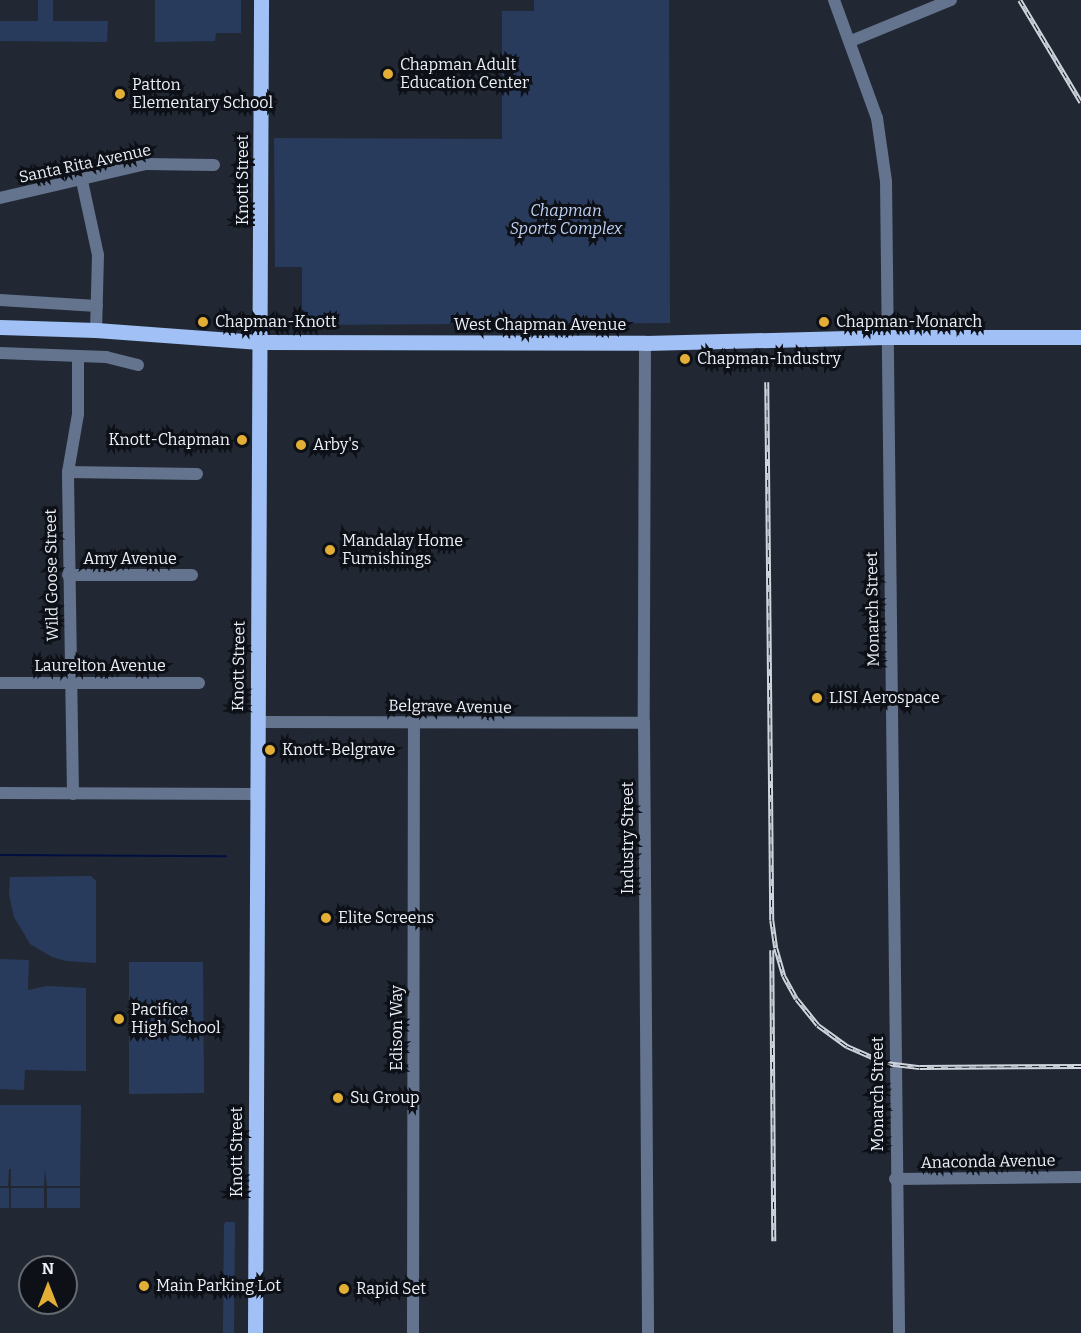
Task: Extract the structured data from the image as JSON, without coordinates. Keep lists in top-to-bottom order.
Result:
{
  "streets": {
    "main road": ["Knott Street", "West Chapman Avenue"],
    "street": [
      "Santa Rita Avenue",
      "Amy Avenue",
      "Wild Goose Street",
      "Monarch Street",
      "Laurelton Avenue",
      "Belgrave Avenue",
      "Industry Street",
      "Edison Way",
      "Anaconda Avenue"
    ]
  },
  "crossings": [
    ["Knott Street", "West Chapman Avenue"],
    ["Knott Street", "Belgrave Avenue"],
    ["West Chapman Avenue", "Monarch Street"],
    ["West Chapman Avenue", "Industry Street"],
    ["Amy Avenue", "Wild Goose Street"],
    ["Wild Goose Street", "Laurelton Avenue"],
    ["Monarch Street", "Anaconda Avenue"],
    ["Belgrave Avenue", "Industry Street"],
    ["Belgrave Avenue", "Edison Way"]
  ],
  "parks": ["Chapman Sports Complex"],
  "places": [
    "Chapman Adult Education Center",
    "Patton Elementary School",
    "Chapman-Knott",
    "Chapman-Monarch",
    "Chapman-Industry",
    "Knott-Chapman",
    "Arby's",
    "Mandalay Home Furnishings",
    "LISI Aerospace",
    "Knott-Belgrave",
    "Elite Screens",
    "Pacifica High School",
    "Su Group",
    "Main Parking Lot",
    "Rapid Set"
  ],
  "north": "top"
}
